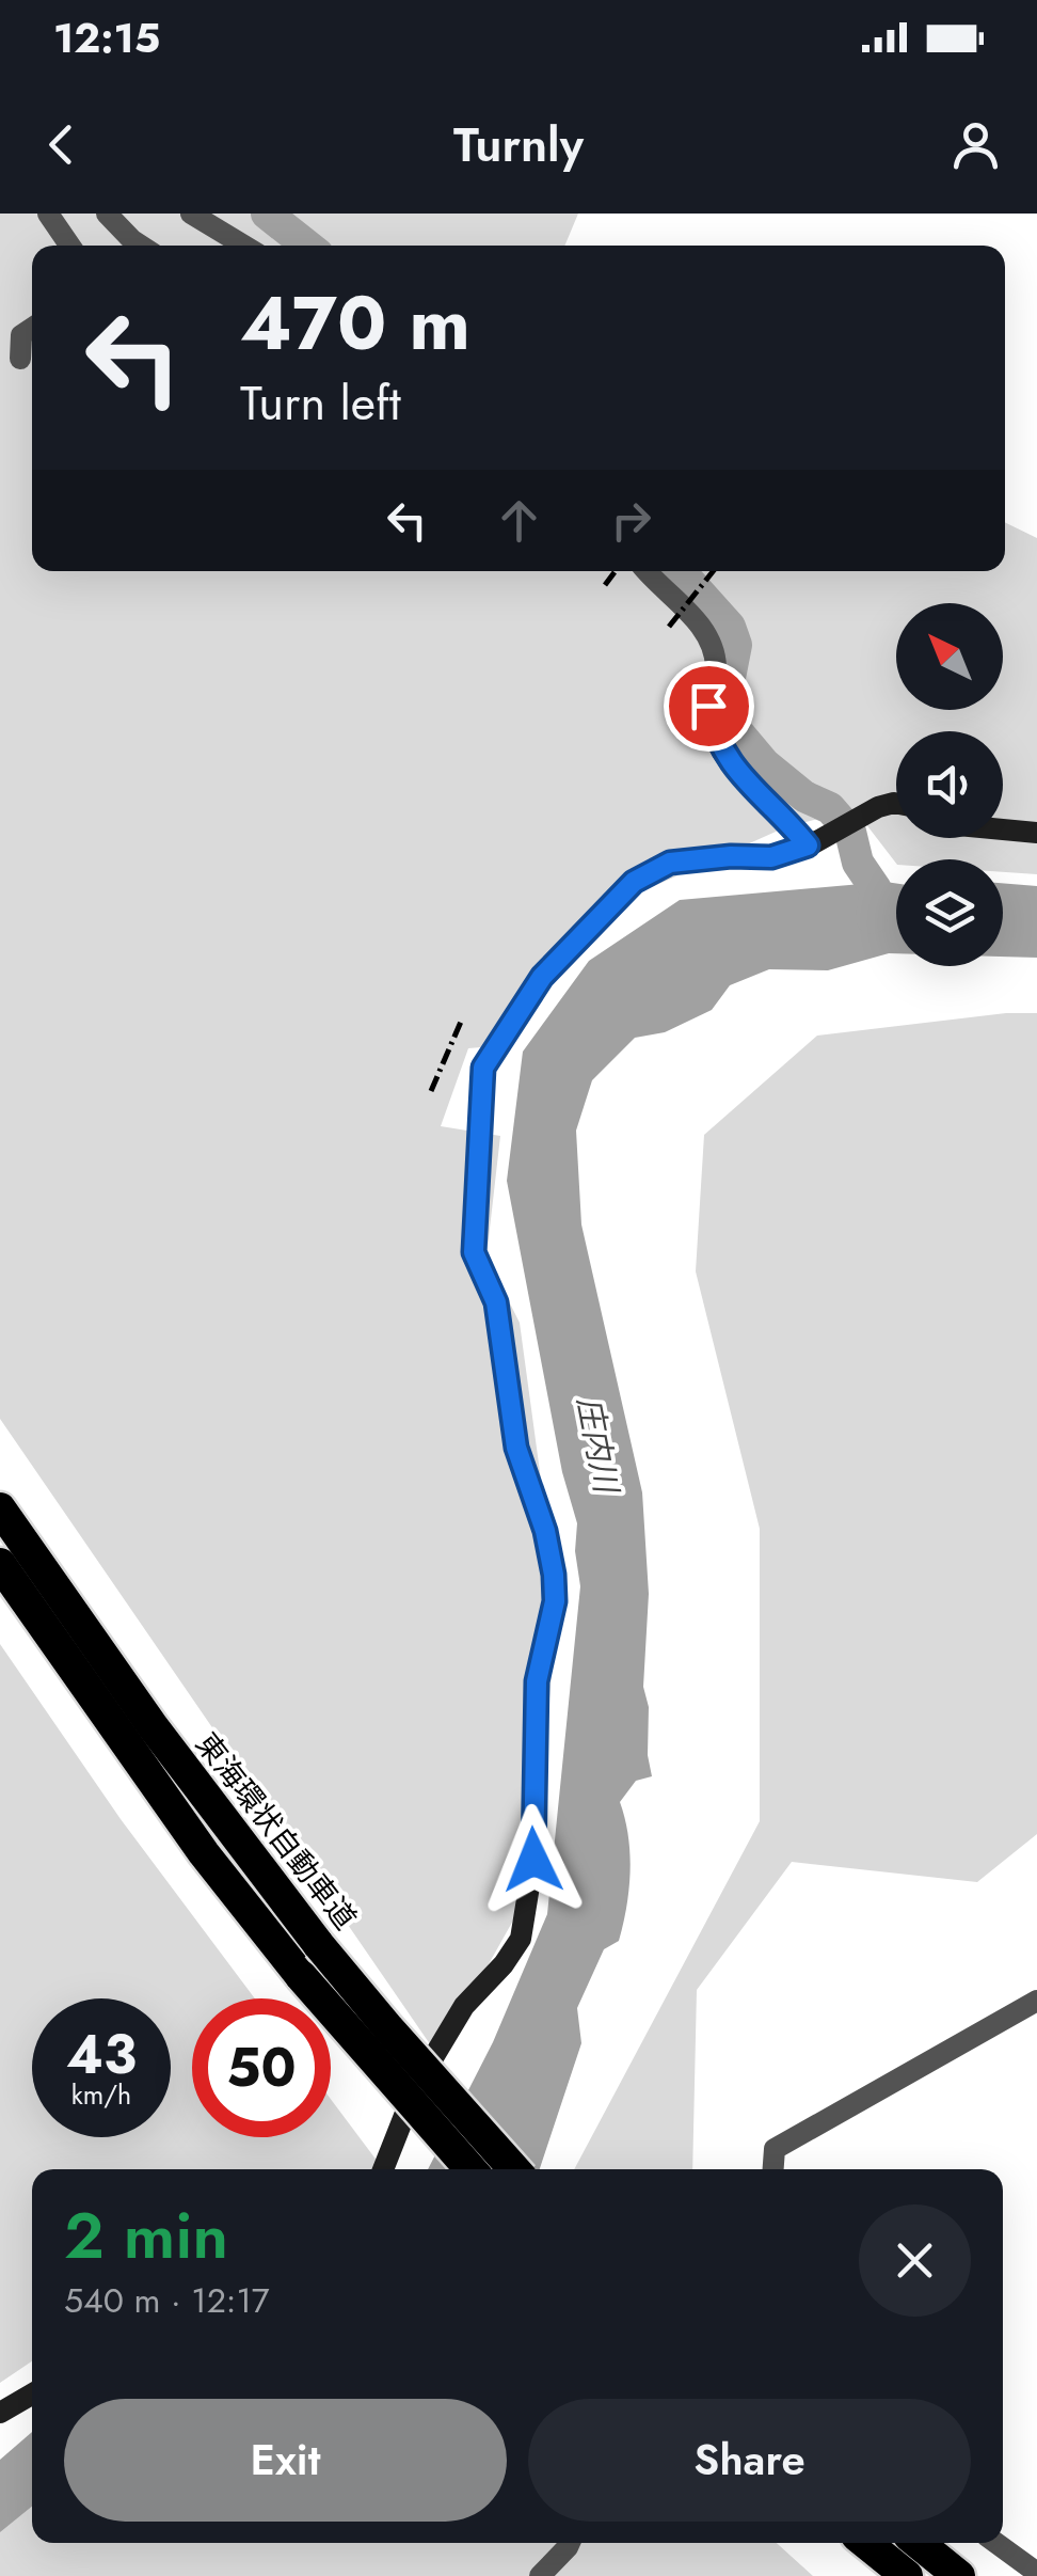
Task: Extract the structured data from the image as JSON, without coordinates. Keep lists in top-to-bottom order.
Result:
{
  "streets": {
    "highway": ["東海環状自動車道"]
  },
  "water": ["庄内川"],
  "north": "top left",
  "page": {
    "status": "12:15",
    "header": "Turnly",
    "turn": ["470 m", "Turn left"],
    "speed": "43 km/h",
    "limit": "50",
    "heading": ["2 min", "540 m · 12:17"],
    "buttons": ["Exit", "Share"]
  }
}
